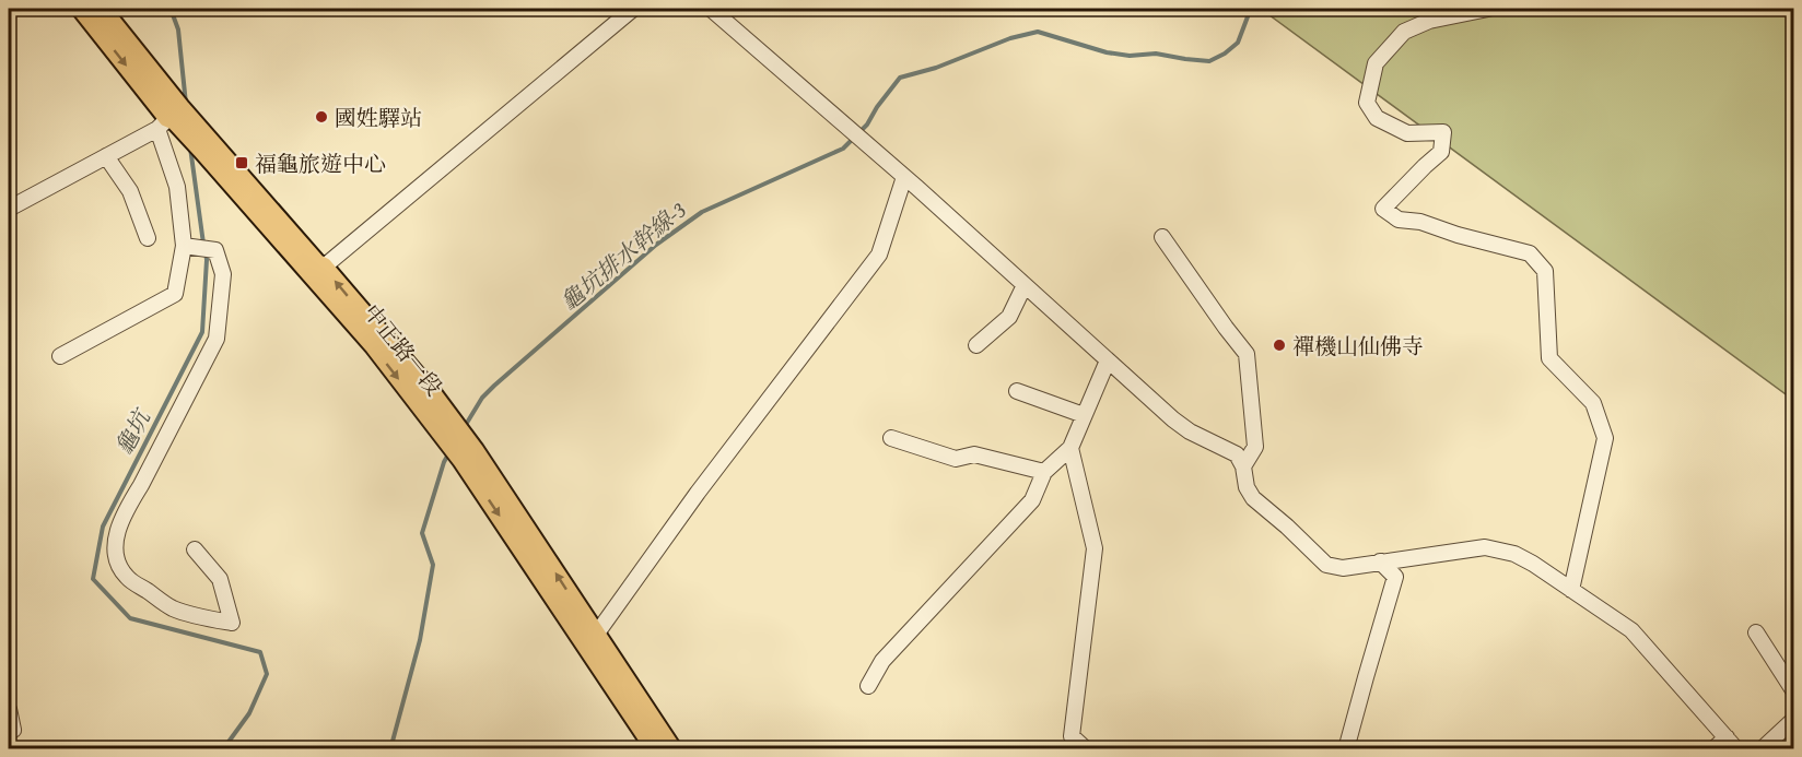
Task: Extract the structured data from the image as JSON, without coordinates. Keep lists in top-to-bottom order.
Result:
{
  "streets": {
    "main road": ["中正路一段"]
  },
  "water": ["龜坑排水幹線-3", "龜坑"],
  "places": {
    "other": ["國姓驛站", "禪機山仙佛寺"],
    "transit": ["福龜旅遊中心"]
  }
}
